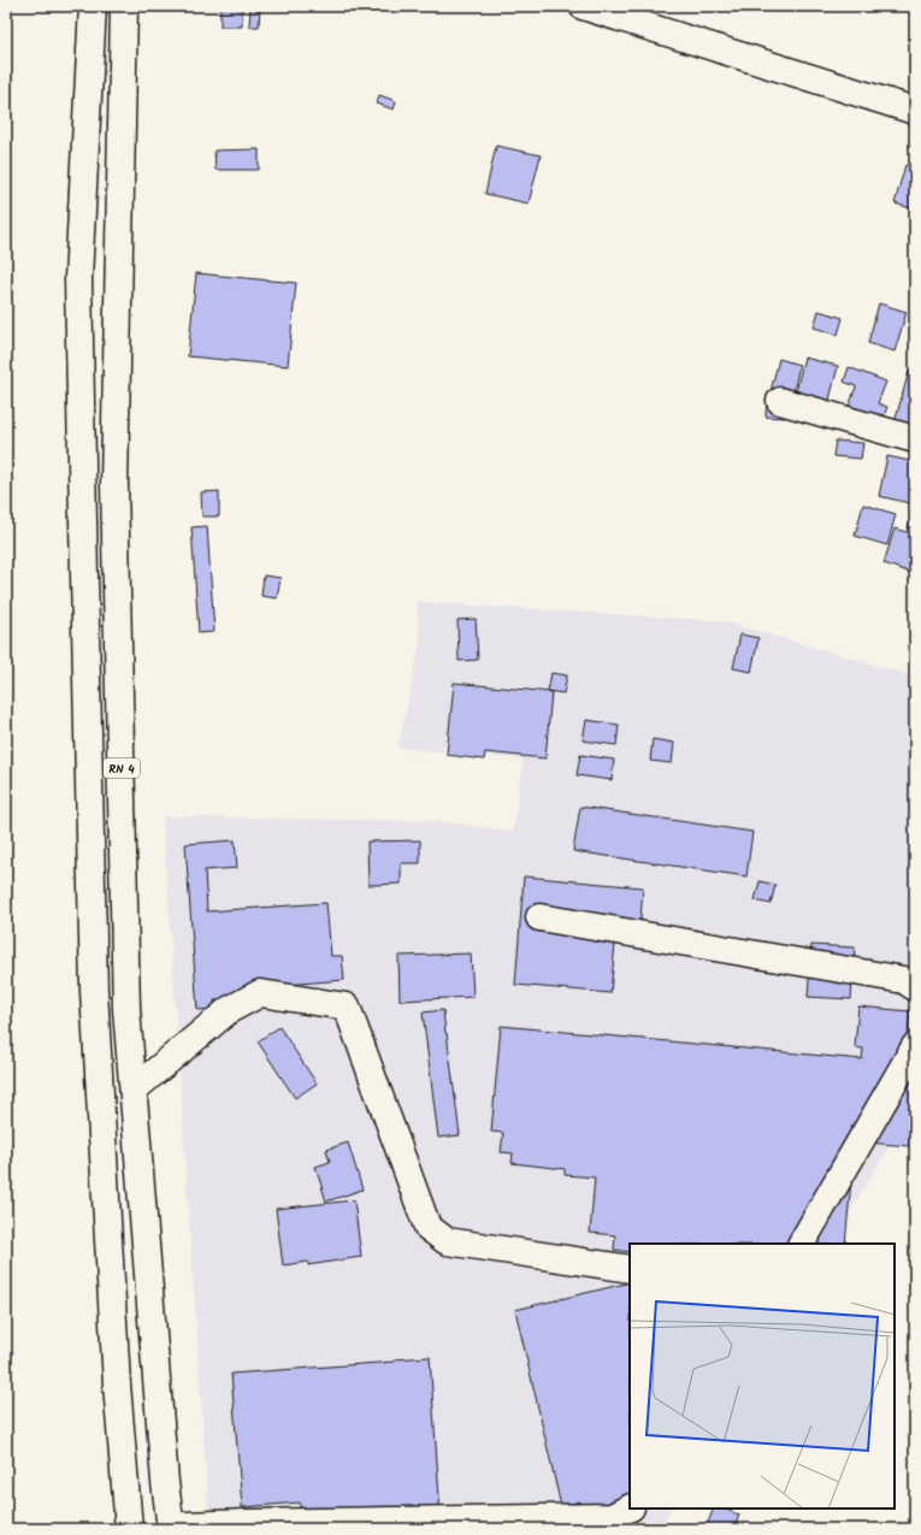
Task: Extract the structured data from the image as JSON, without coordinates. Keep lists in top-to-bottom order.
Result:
{
  "streets": {
    "main road": ["RN 4"]
  }
}
